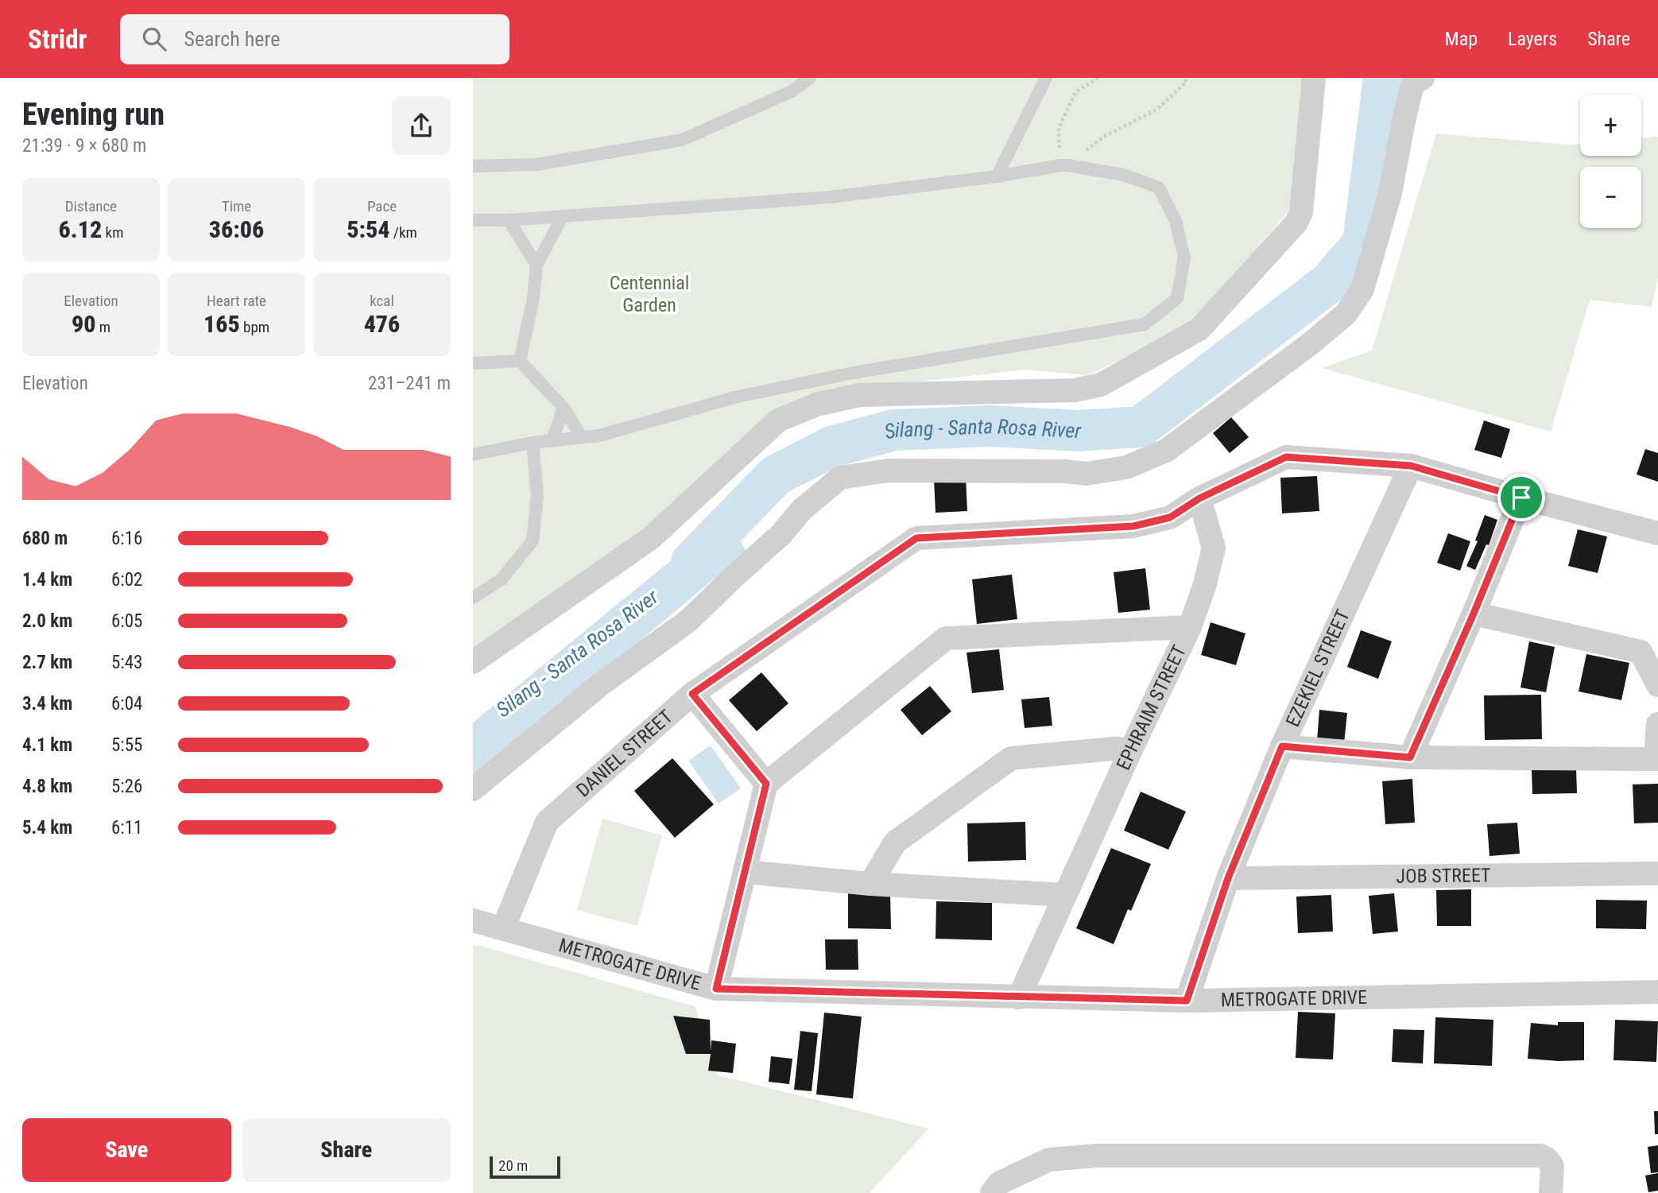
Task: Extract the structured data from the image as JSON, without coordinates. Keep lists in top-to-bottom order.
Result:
{
  "streets": {
    "street": [
      "EZEKIEL STREET",
      "EPHRAIM STREET",
      "DANIEL STREET",
      "JOB STREET",
      "METROGATE DRIVE"
    ]
  },
  "crossings": [
    ["EZEKIEL STREET", "JOB STREET"],
    ["EZEKIEL STREET", "METROGATE DRIVE"],
    ["EPHRAIM STREET", "DANIEL STREET"],
    ["EPHRAIM STREET", "METROGATE DRIVE"],
    ["DANIEL STREET", "METROGATE DRIVE"]
  ],
  "water": ["Silang - Santa Rosa River"],
  "parks": ["Centennial Garden"],
  "scale_bar": "20 m",
  "page": {
    "header": "Stridr",
    "search": "Search here",
    "nav": ["Map", "Layers", "Share"],
    "heading": ["Evening run", "21:39 · 9 × 680 m"],
    "map_buttons": ["+", "−"],
    "stats": [
      ["Distance", "6.12 km"],
      ["Time", "36:06"],
      ["Pace", "5:54 /km"],
      ["Elevation", "90 m"],
      ["Heart rate", "165 bpm"],
      ["kcal", "476"]
    ],
    "chart": ["Elevation", "231–241 m"],
    "list": [
      {
        "name": "680 m",
        "note": "6:16"
      },
      {
        "name": "1.4 km",
        "note": "6:02"
      },
      {
        "name": "2.0 km",
        "note": "6:05"
      },
      {
        "name": "2.7 km",
        "note": "5:43"
      },
      {
        "name": "3.4 km",
        "note": "6:04"
      },
      {
        "name": "4.1 km",
        "note": "5:55"
      },
      {
        "name": "4.8 km",
        "note": "5:26"
      },
      {
        "name": "5.4 km",
        "note": "6:11"
      }
    ],
    "buttons": ["Save", "Share"],
    "scale": "20 m"
  }
}
